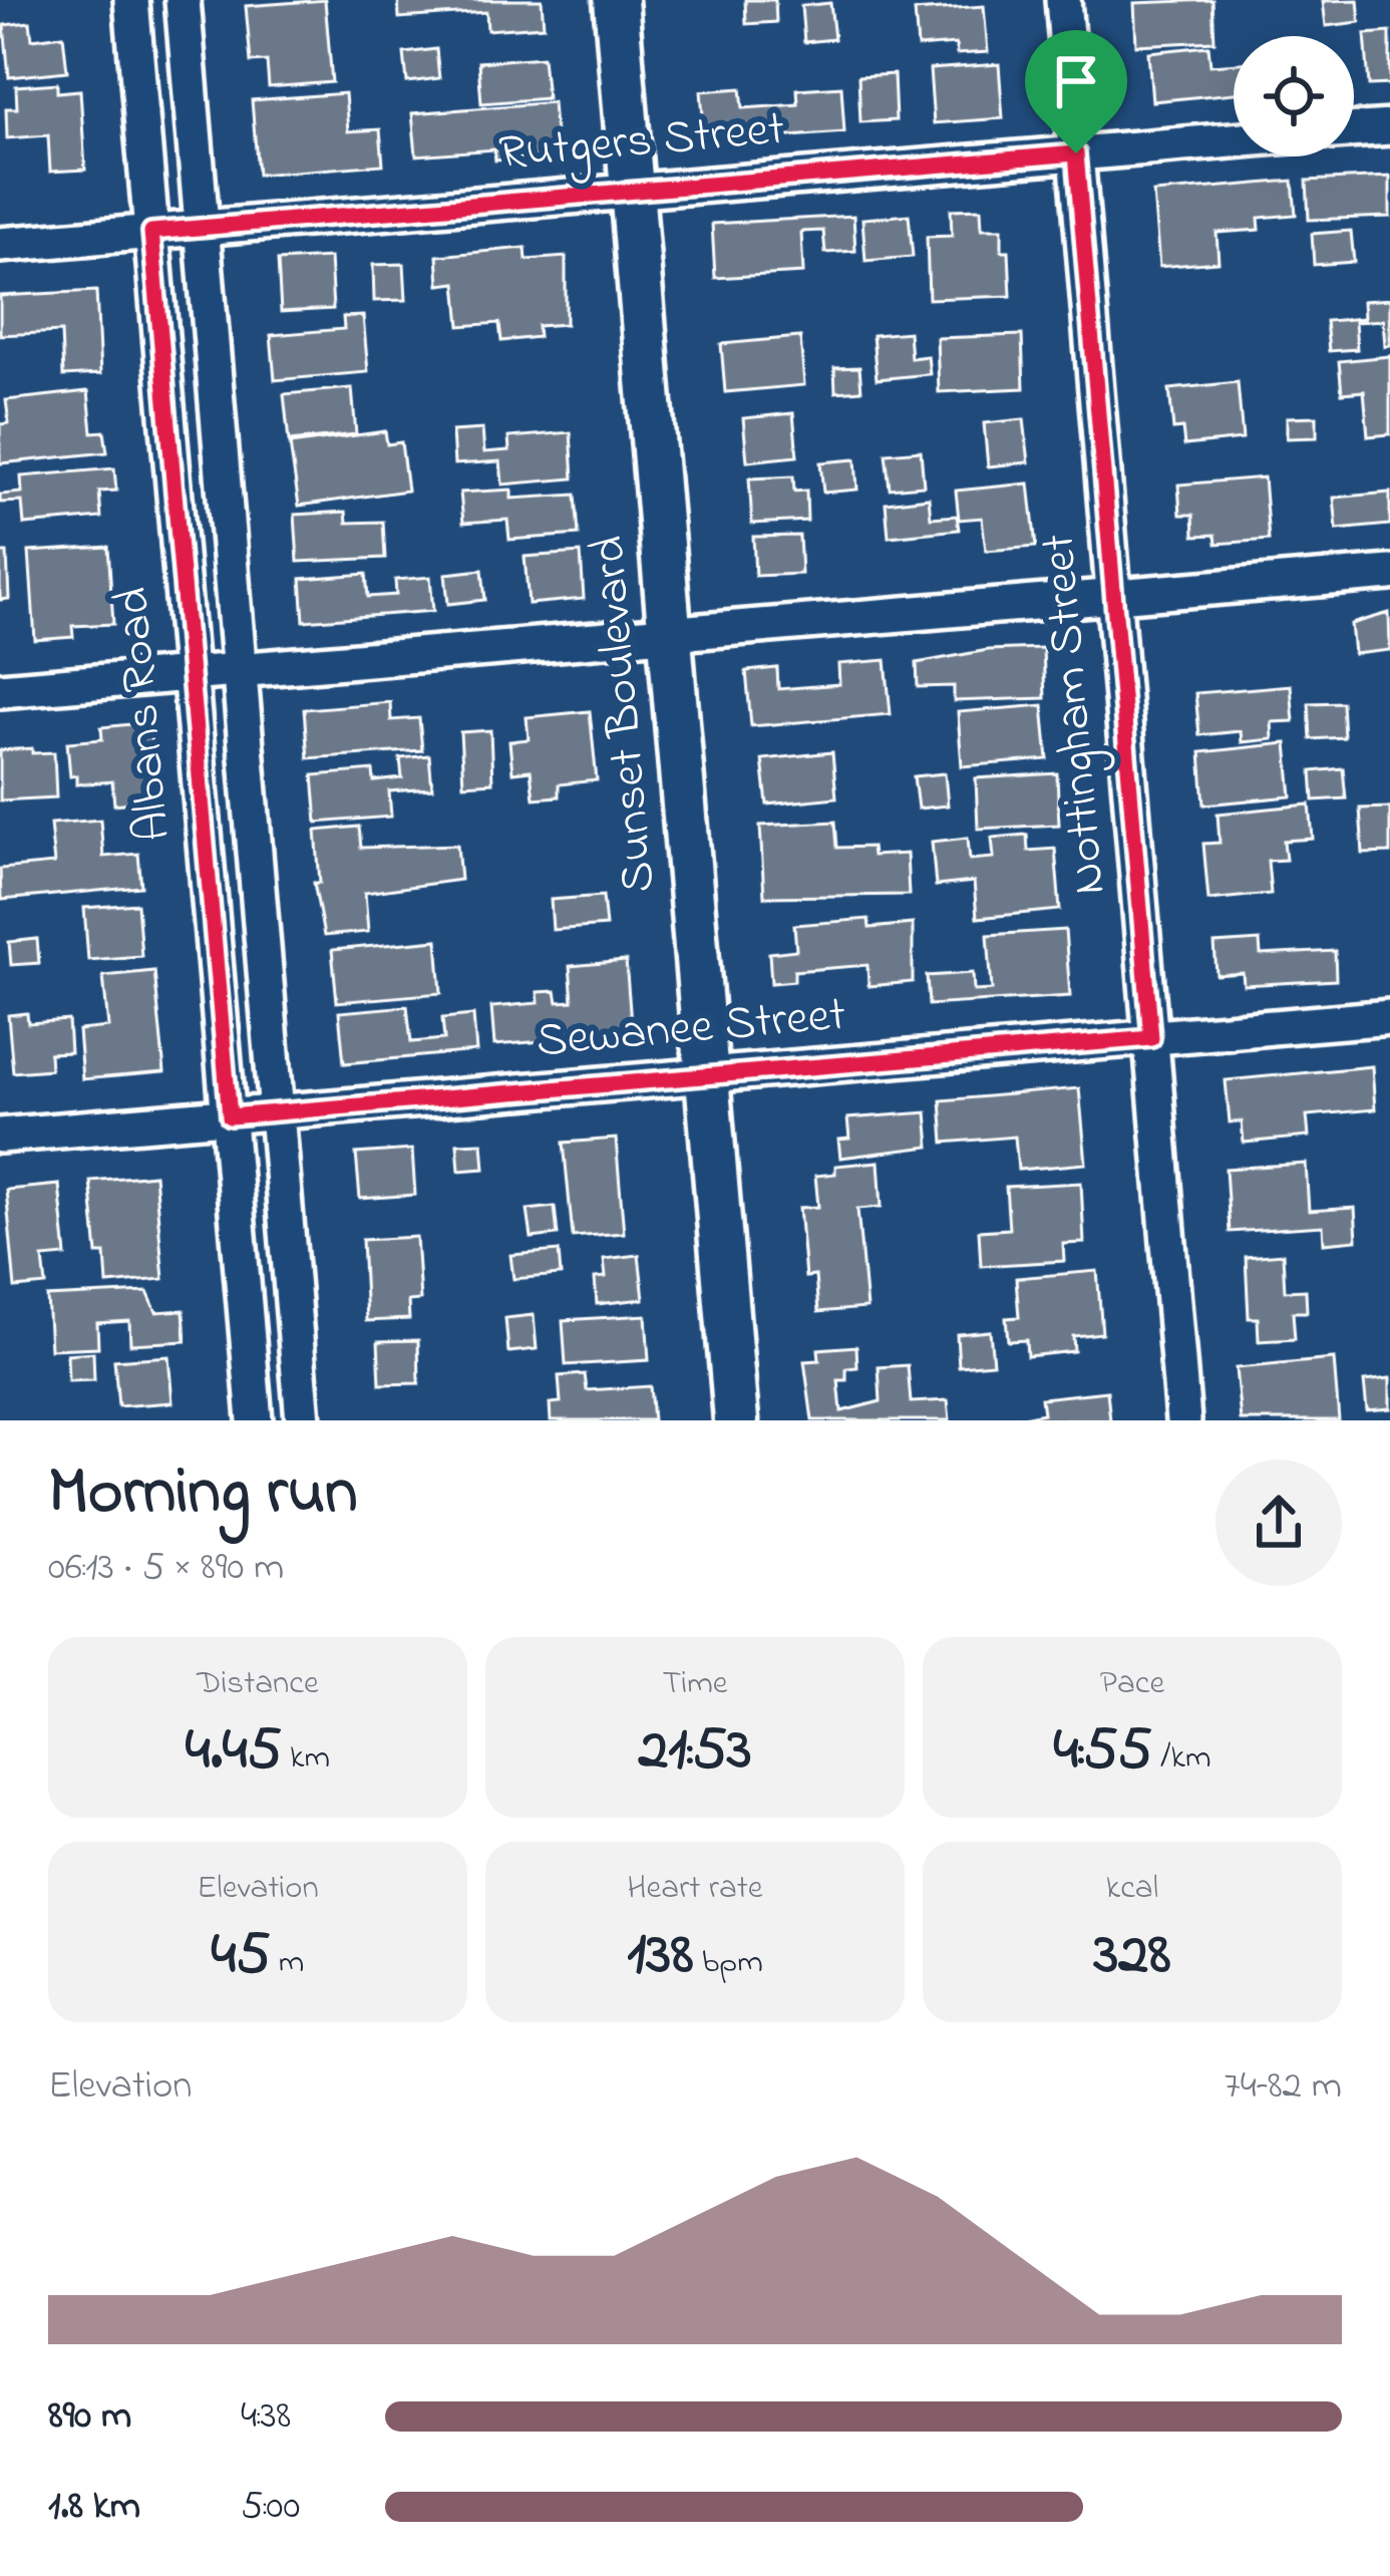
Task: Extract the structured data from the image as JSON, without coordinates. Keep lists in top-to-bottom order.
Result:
{
  "streets": {
    "street": [
      "Rutgers Street",
      "Albans Road",
      "Sunset Boulevard",
      "Nottingham Street",
      "Sewanee Street"
    ]
  },
  "crossings": [
    ["Rutgers Street", "Albans Road"],
    ["Rutgers Street", "Sunset Boulevard"],
    ["Rutgers Street", "Nottingham Street"],
    ["Albans Road", "Sewanee Street"],
    ["Sunset Boulevard", "Sewanee Street"],
    ["Nottingham Street", "Sewanee Street"]
  ],
  "page": {
    "heading": ["Morning run", "06:13 · 5 × 890 m"],
    "stats": [
      ["Distance", "4.45 km"],
      ["Time", "21:53"],
      ["Pace", "4:55 /km"],
      ["Elevation", "45 m"],
      ["Heart rate", "138 bpm"],
      ["kcal", "328"]
    ],
    "chart": ["Elevation", "74–82 m"],
    "list": [
      {
        "name": "890 m",
        "note": "4:38"
      },
      {
        "name": "1.8 km",
        "note": "5:00"
      }
    ]
  }
}
